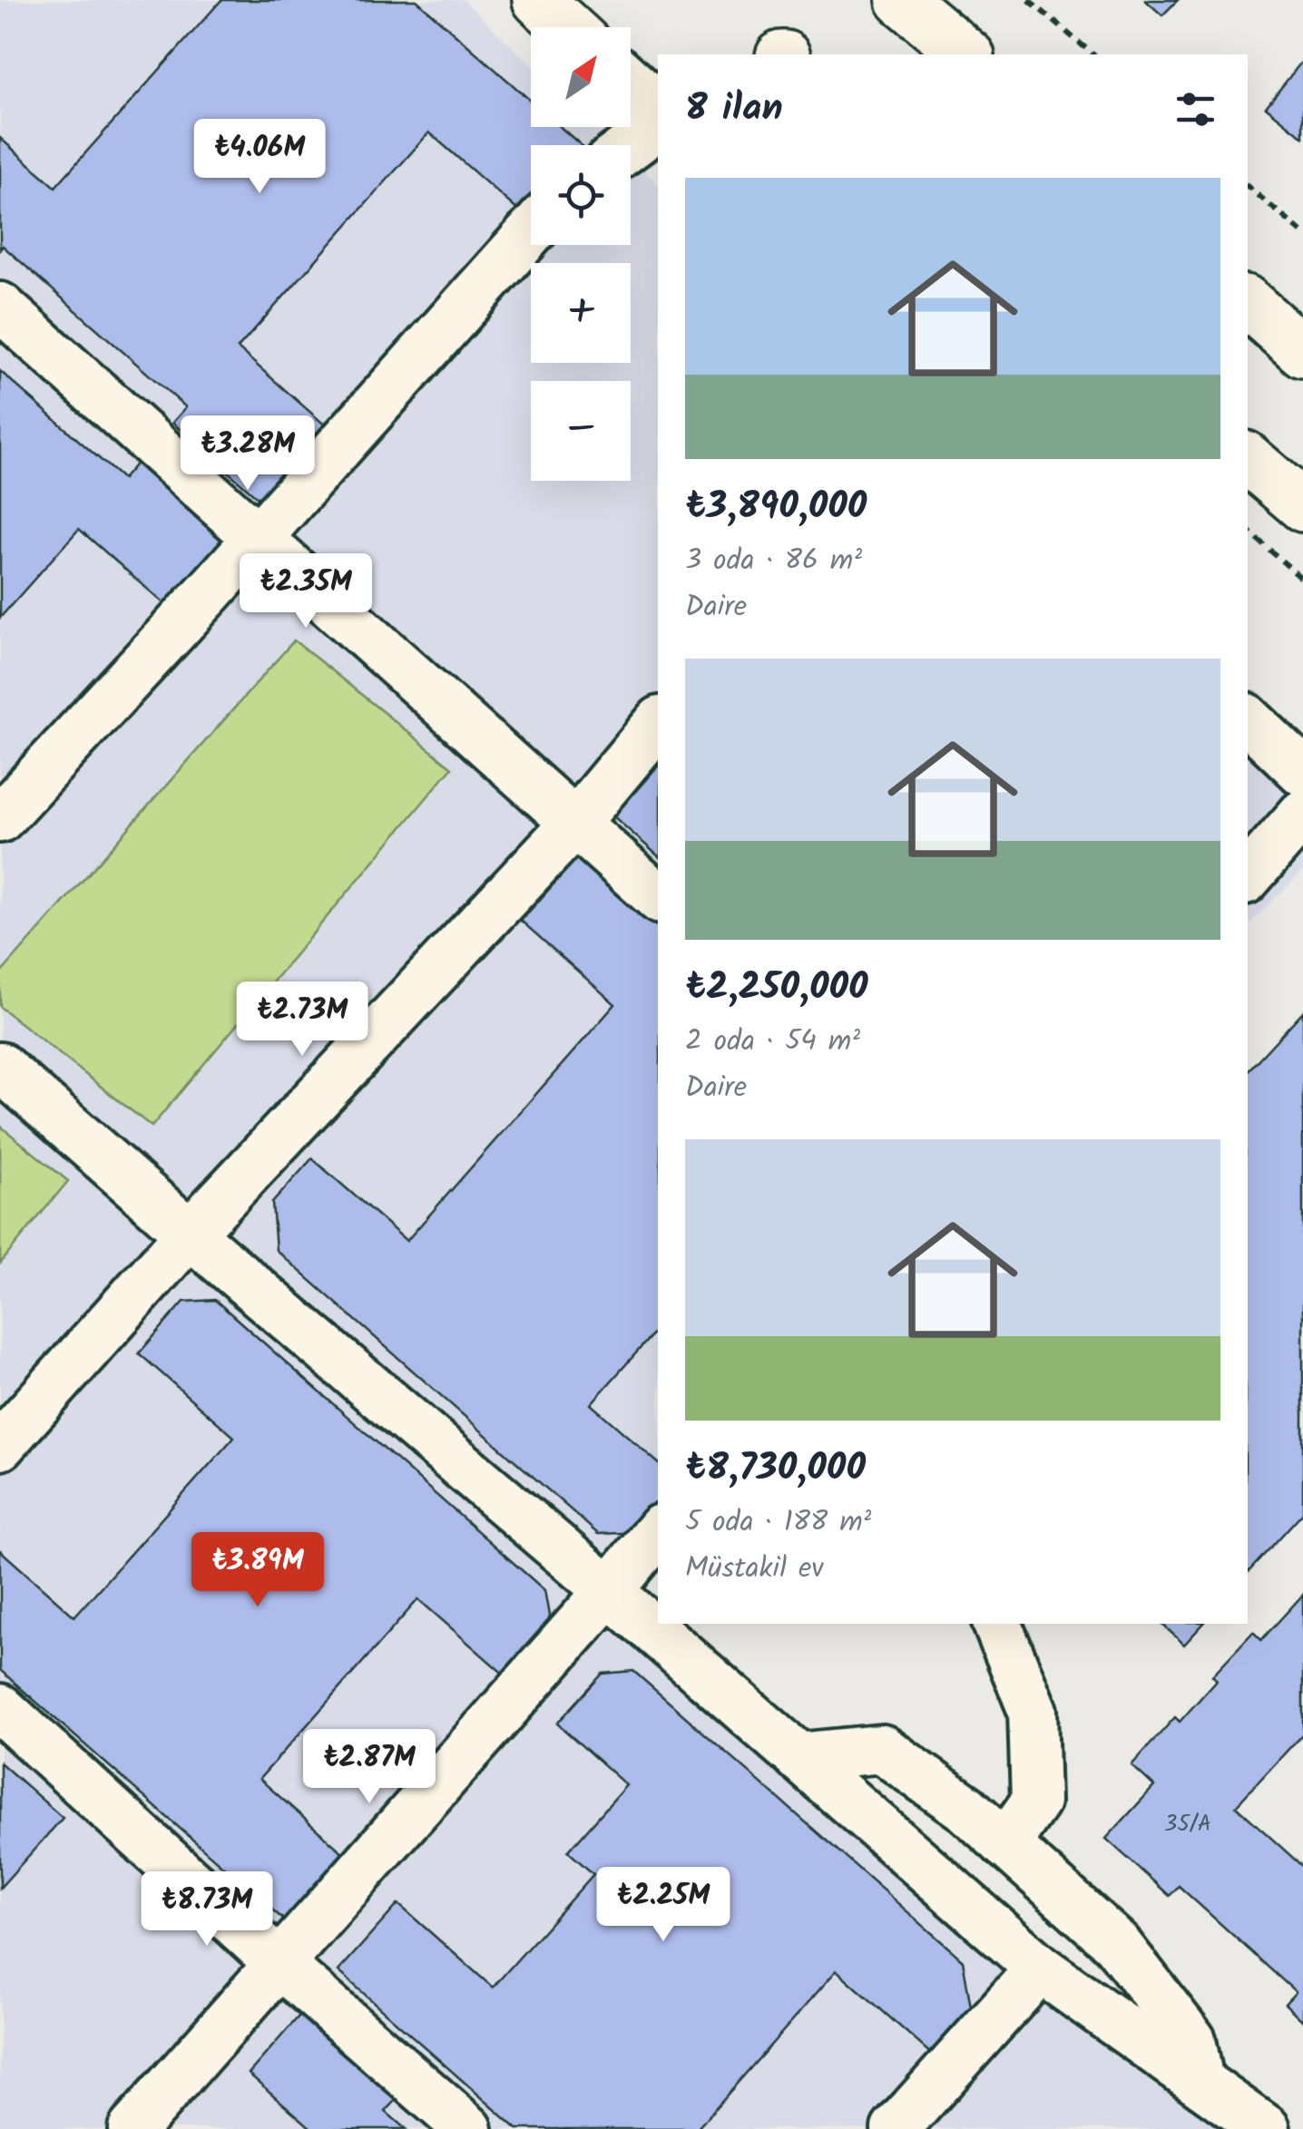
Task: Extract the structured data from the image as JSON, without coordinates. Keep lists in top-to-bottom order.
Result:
{
  "house_numbers": ["35/A"],
  "north": "top right",
  "page": {
    "map_buttons": ["+", "−"],
    "heading": "8 ilan",
    "price": [
      "₺4.06M",
      "₺3.28M",
      "₺2.35M",
      "₺2.73M",
      "₺3.89M",
      "₺2.87M",
      "₺2.25M",
      "₺8.73M"
    ],
    "list": [
      {
        "name": "₺3,890,000",
        "note": "3 oda · 86 m² · Daire"
      },
      {
        "name": "₺2,250,000",
        "note": "2 oda · 54 m² · Daire"
      },
      {
        "name": "₺8,730,000",
        "note": "5 oda · 188 m² · Müstakil ev"
      }
    ]
  }
}
